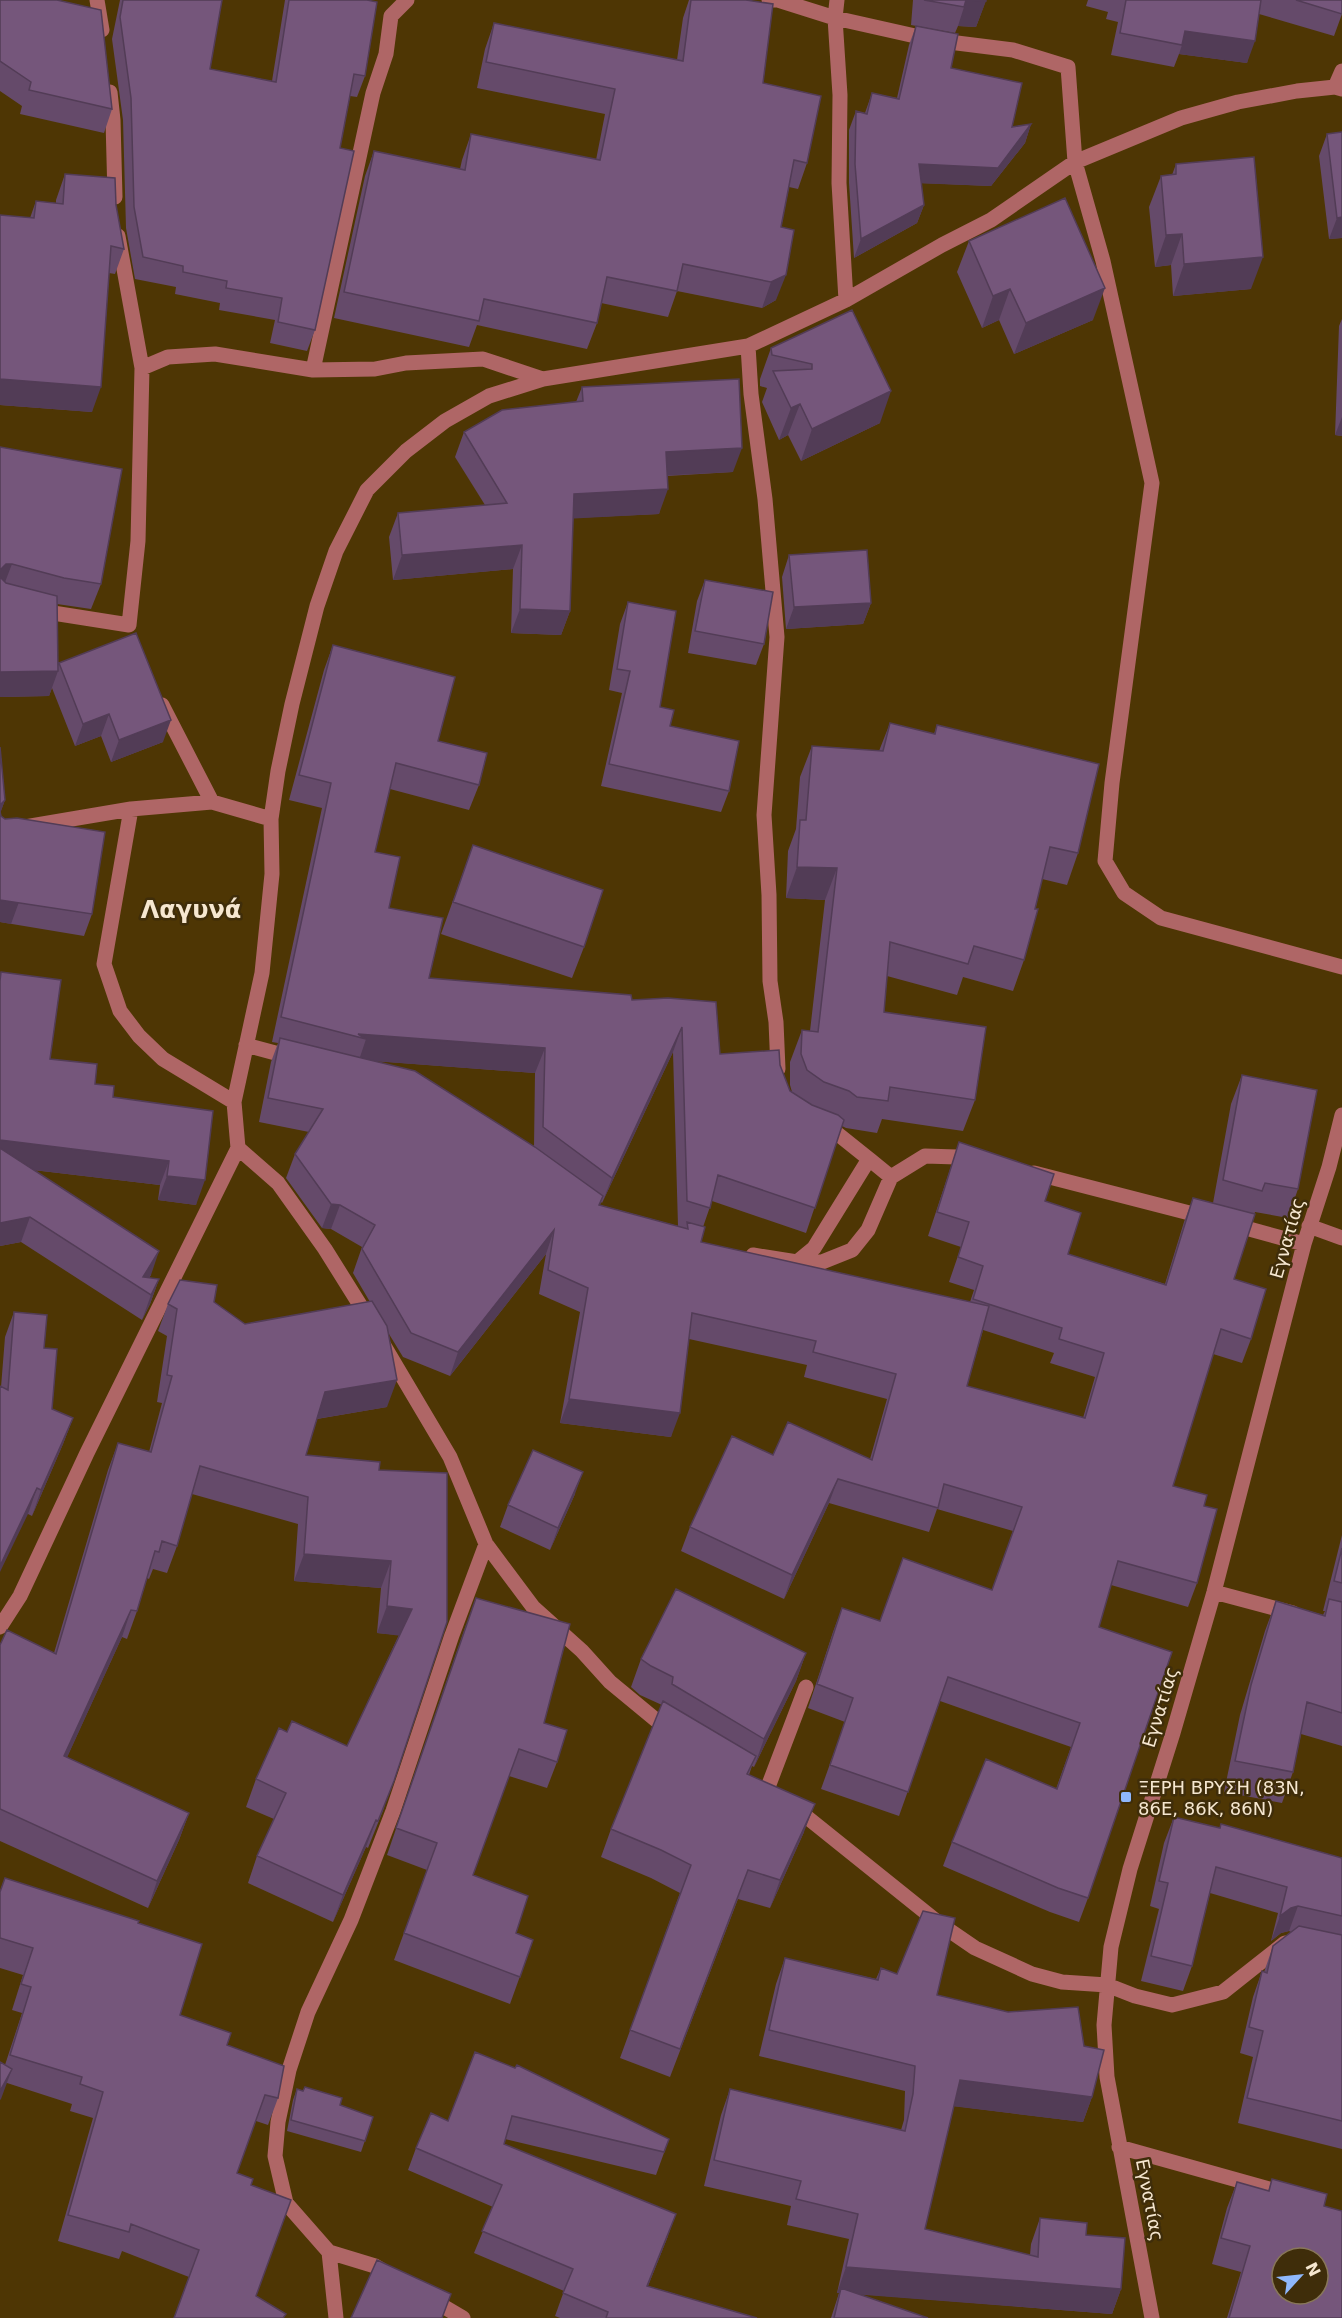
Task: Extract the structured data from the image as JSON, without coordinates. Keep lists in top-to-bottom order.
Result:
{
  "streets": {
    "street": ["Εγνατίας"]
  },
  "districts": ["Λαγυνά"],
  "places": {
    "transit": ["ΞΕΡΗ ΒΡΥΣΗ (83Ν, 86Ε, 86Κ, 86Ν)"]
  },
  "north": "top right"
}
